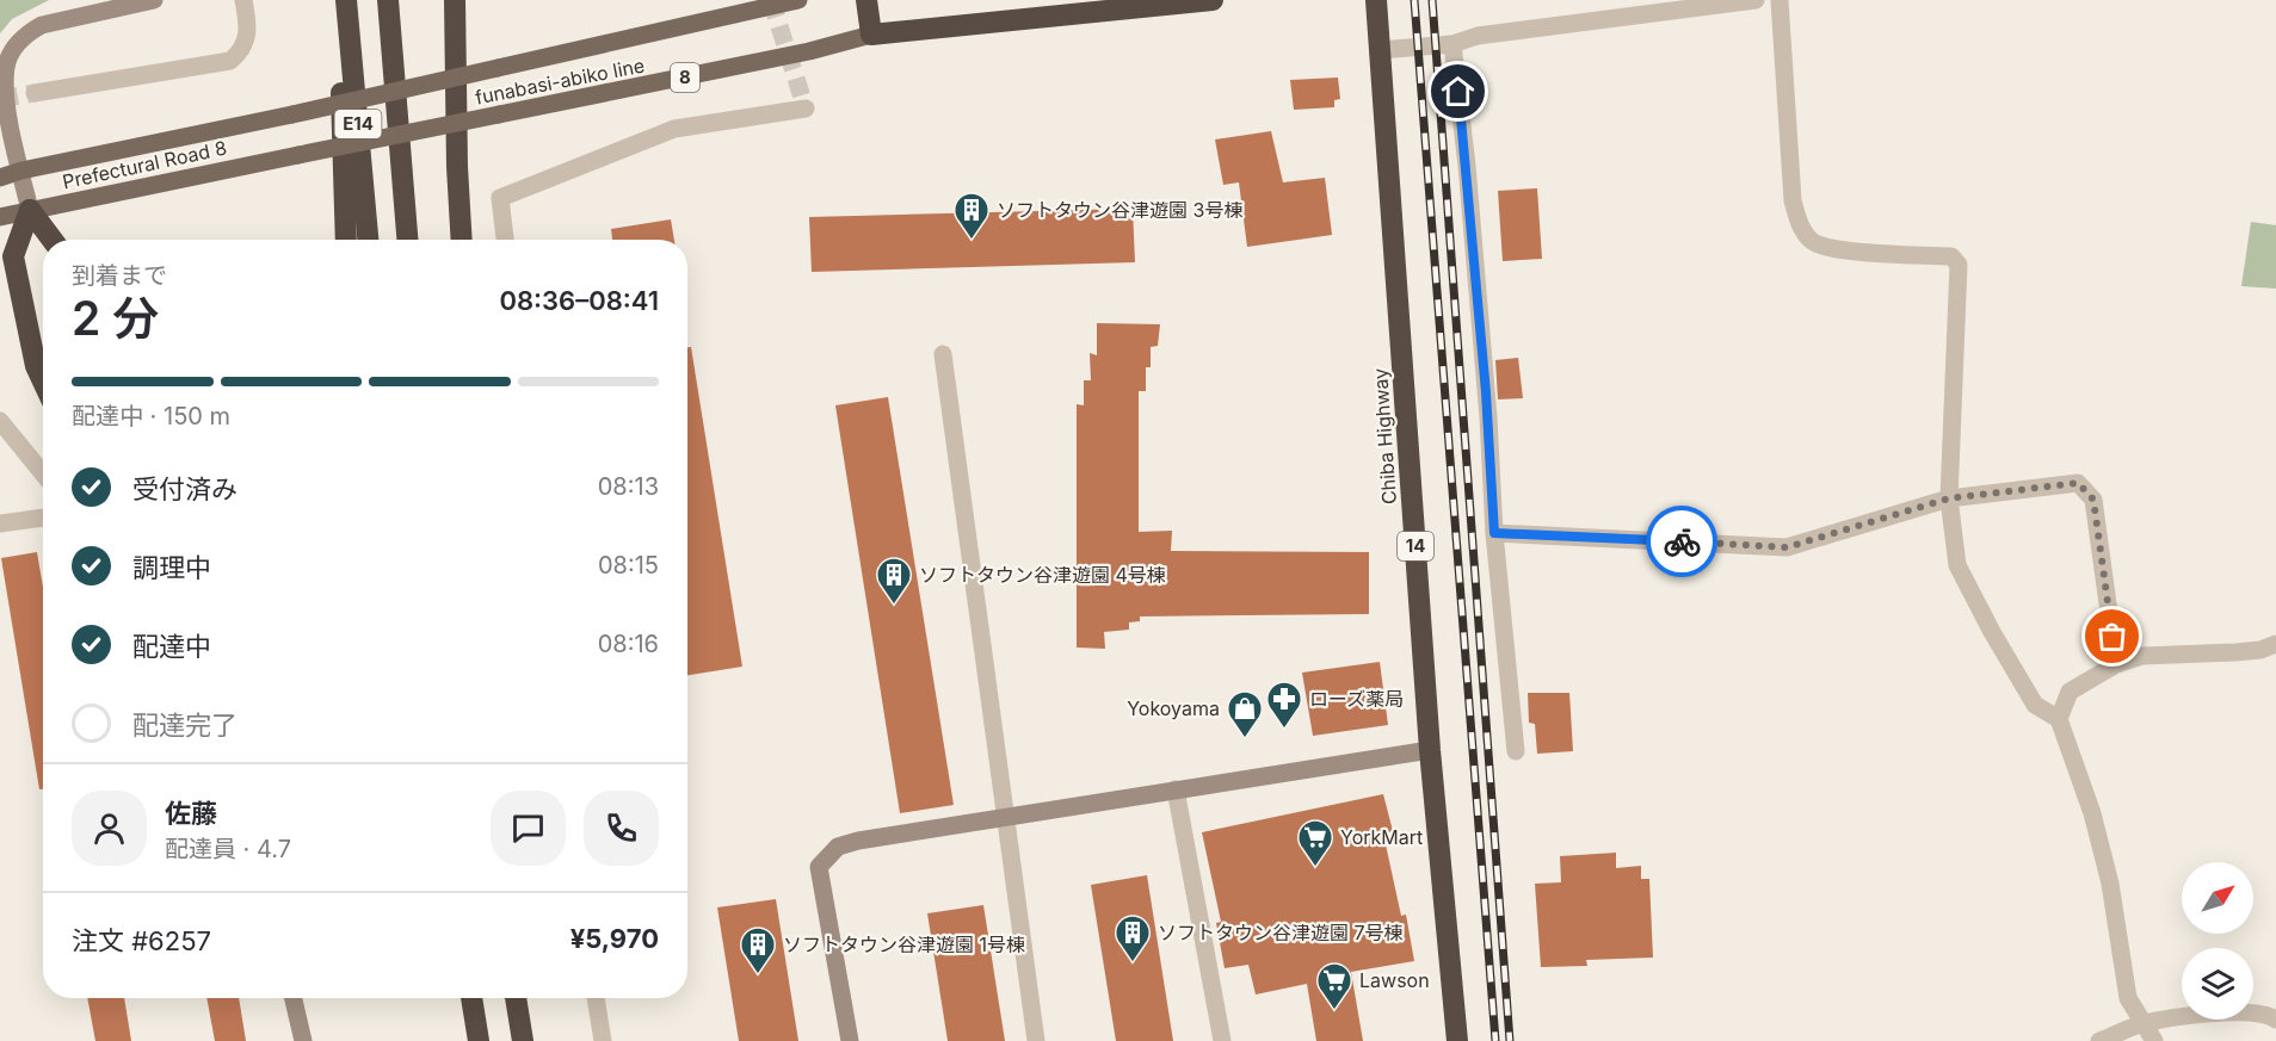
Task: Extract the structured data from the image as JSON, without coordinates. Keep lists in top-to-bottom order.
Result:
{
  "streets": {
    "highway": ["E14", "Chiba Highway", "14"],
    "main road": ["8", "funabasi-abiko line", "Prefectural Road 8"]
  },
  "crossings": [
    ["funabasi-abiko line", "Prefectural Road 8"]
  ],
  "places": {
    "building": [
      "ソフトタウン谷津遊園 3号棟",
      "ソフトタウン谷津遊園 4号棟",
      "ソフトタウン谷津遊園 7号棟",
      "ソフトタウン谷津遊園 1号棟"
    ],
    "pharmacy": ["ローズ薬局"],
    "shop": ["Yokoyama"],
    "supermarket": ["YorkMart", "Lawson"]
  },
  "north": "top right",
  "page": {
    "heading": ["2 分", "到着まで", "08:36–08:41"],
    "panel": [
      "佐藤",
      "配達員 · 4.7",
      "注文 #6257",
      "¥5,970"
    ],
    "bar": "配達中 · 150 m",
    "list": [
      ["受付済み", "08:13"],
      ["調理中", "08:15"],
      ["配達中", "08:16"],
      "配達完了"
    ]
  }
}
